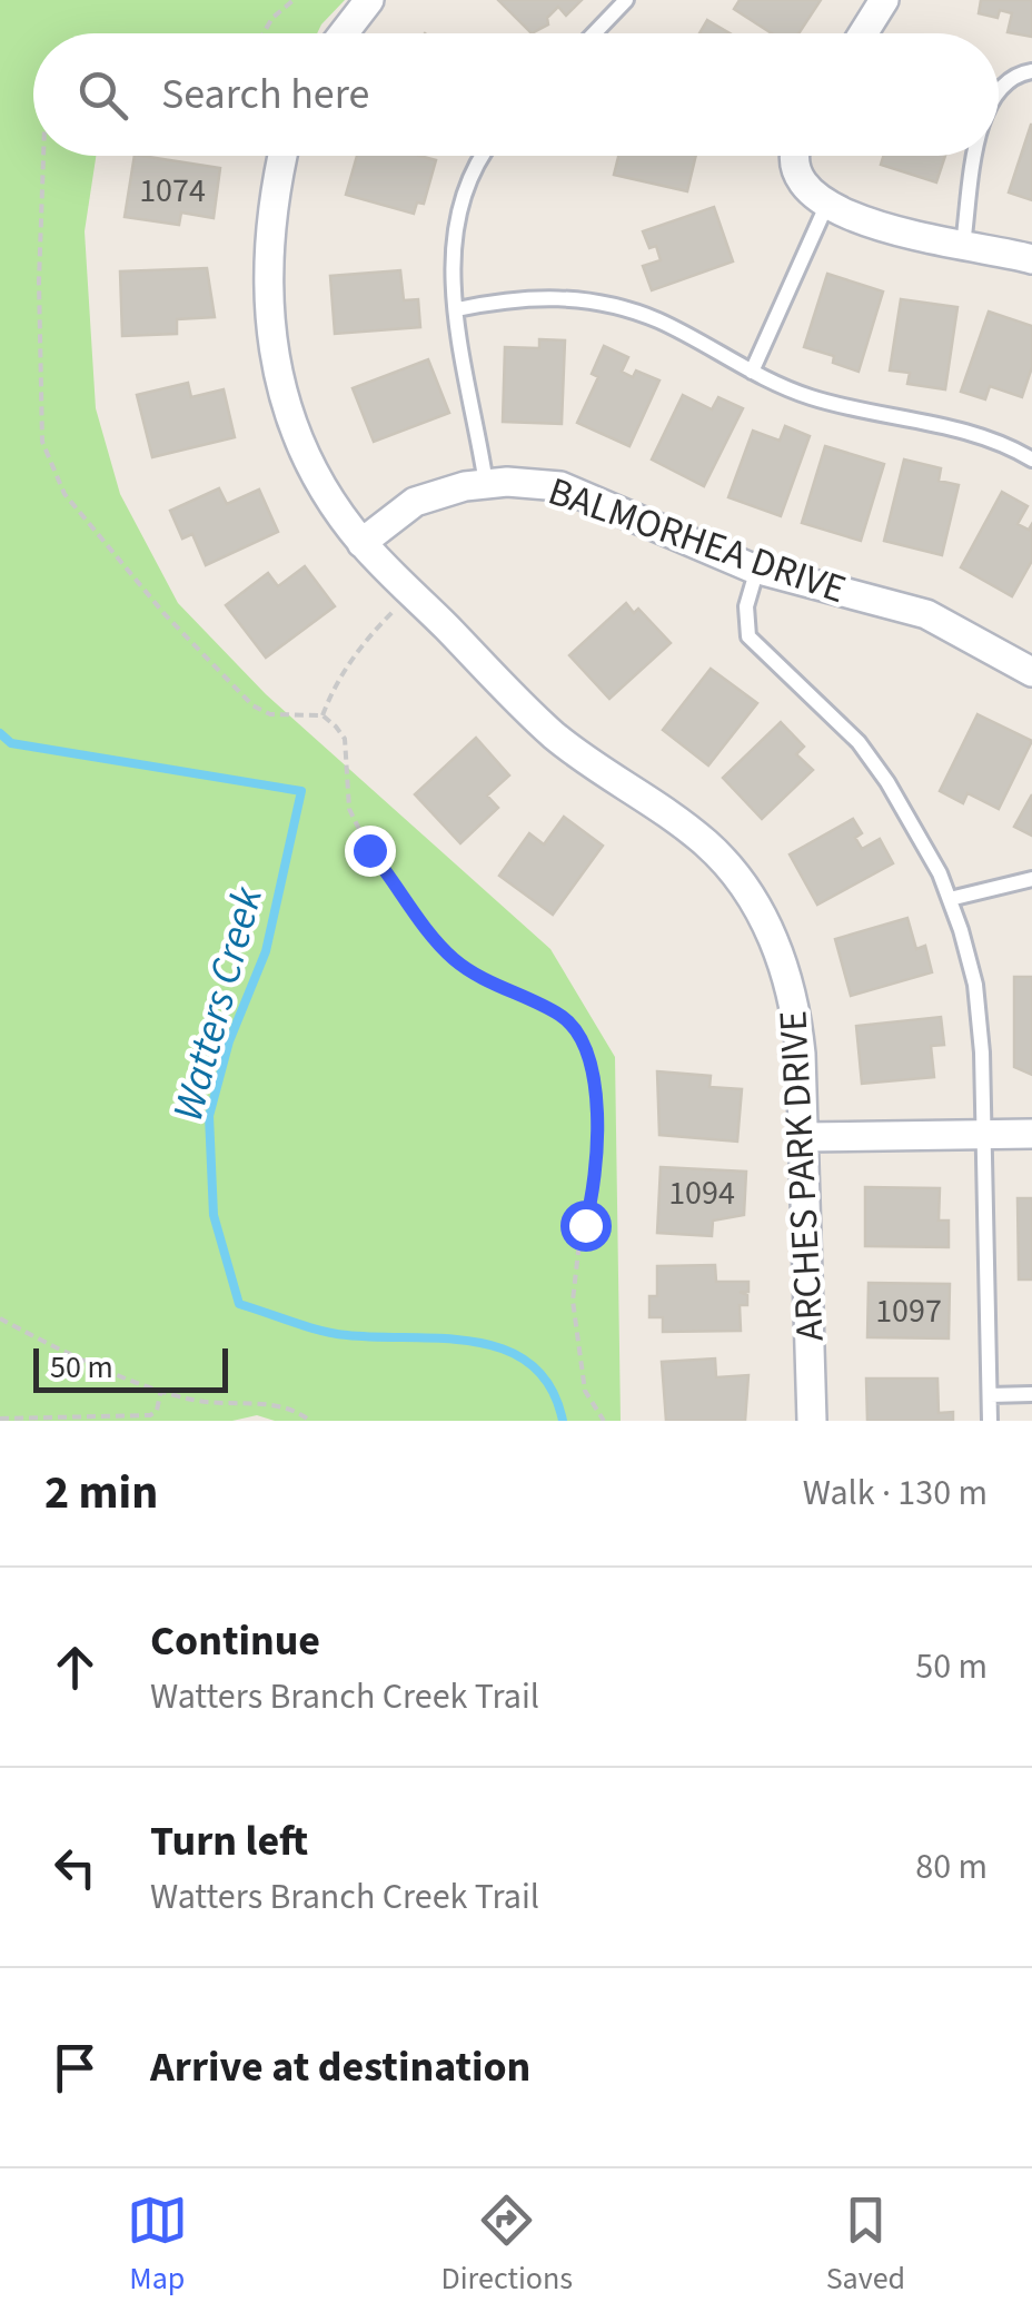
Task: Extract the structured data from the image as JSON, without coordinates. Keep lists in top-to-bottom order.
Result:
{
  "streets": {
    "street": ["BALMORHEA DRIVE", "ARCHES PARK DRIVE"]
  },
  "crossings": [
    ["BALMORHEA DRIVE", "ARCHES PARK DRIVE"]
  ],
  "water": ["Watters Creek"],
  "house_numbers": ["1074", "1094", "1097"],
  "scale_bar": "50 m",
  "page": {
    "search": "Search here",
    "scale": "50 m",
    "heading": ["2 min", "Walk · 130 m"],
    "list": [
      ["Continue", "Watters Branch Creek Trail", "50 m"],
      ["Turn left", "Watters Branch Creek Trail", "80 m"],
      "Arrive at destination"
    ],
    "nav": ["Map", "Directions", "Saved"]
  }
}
